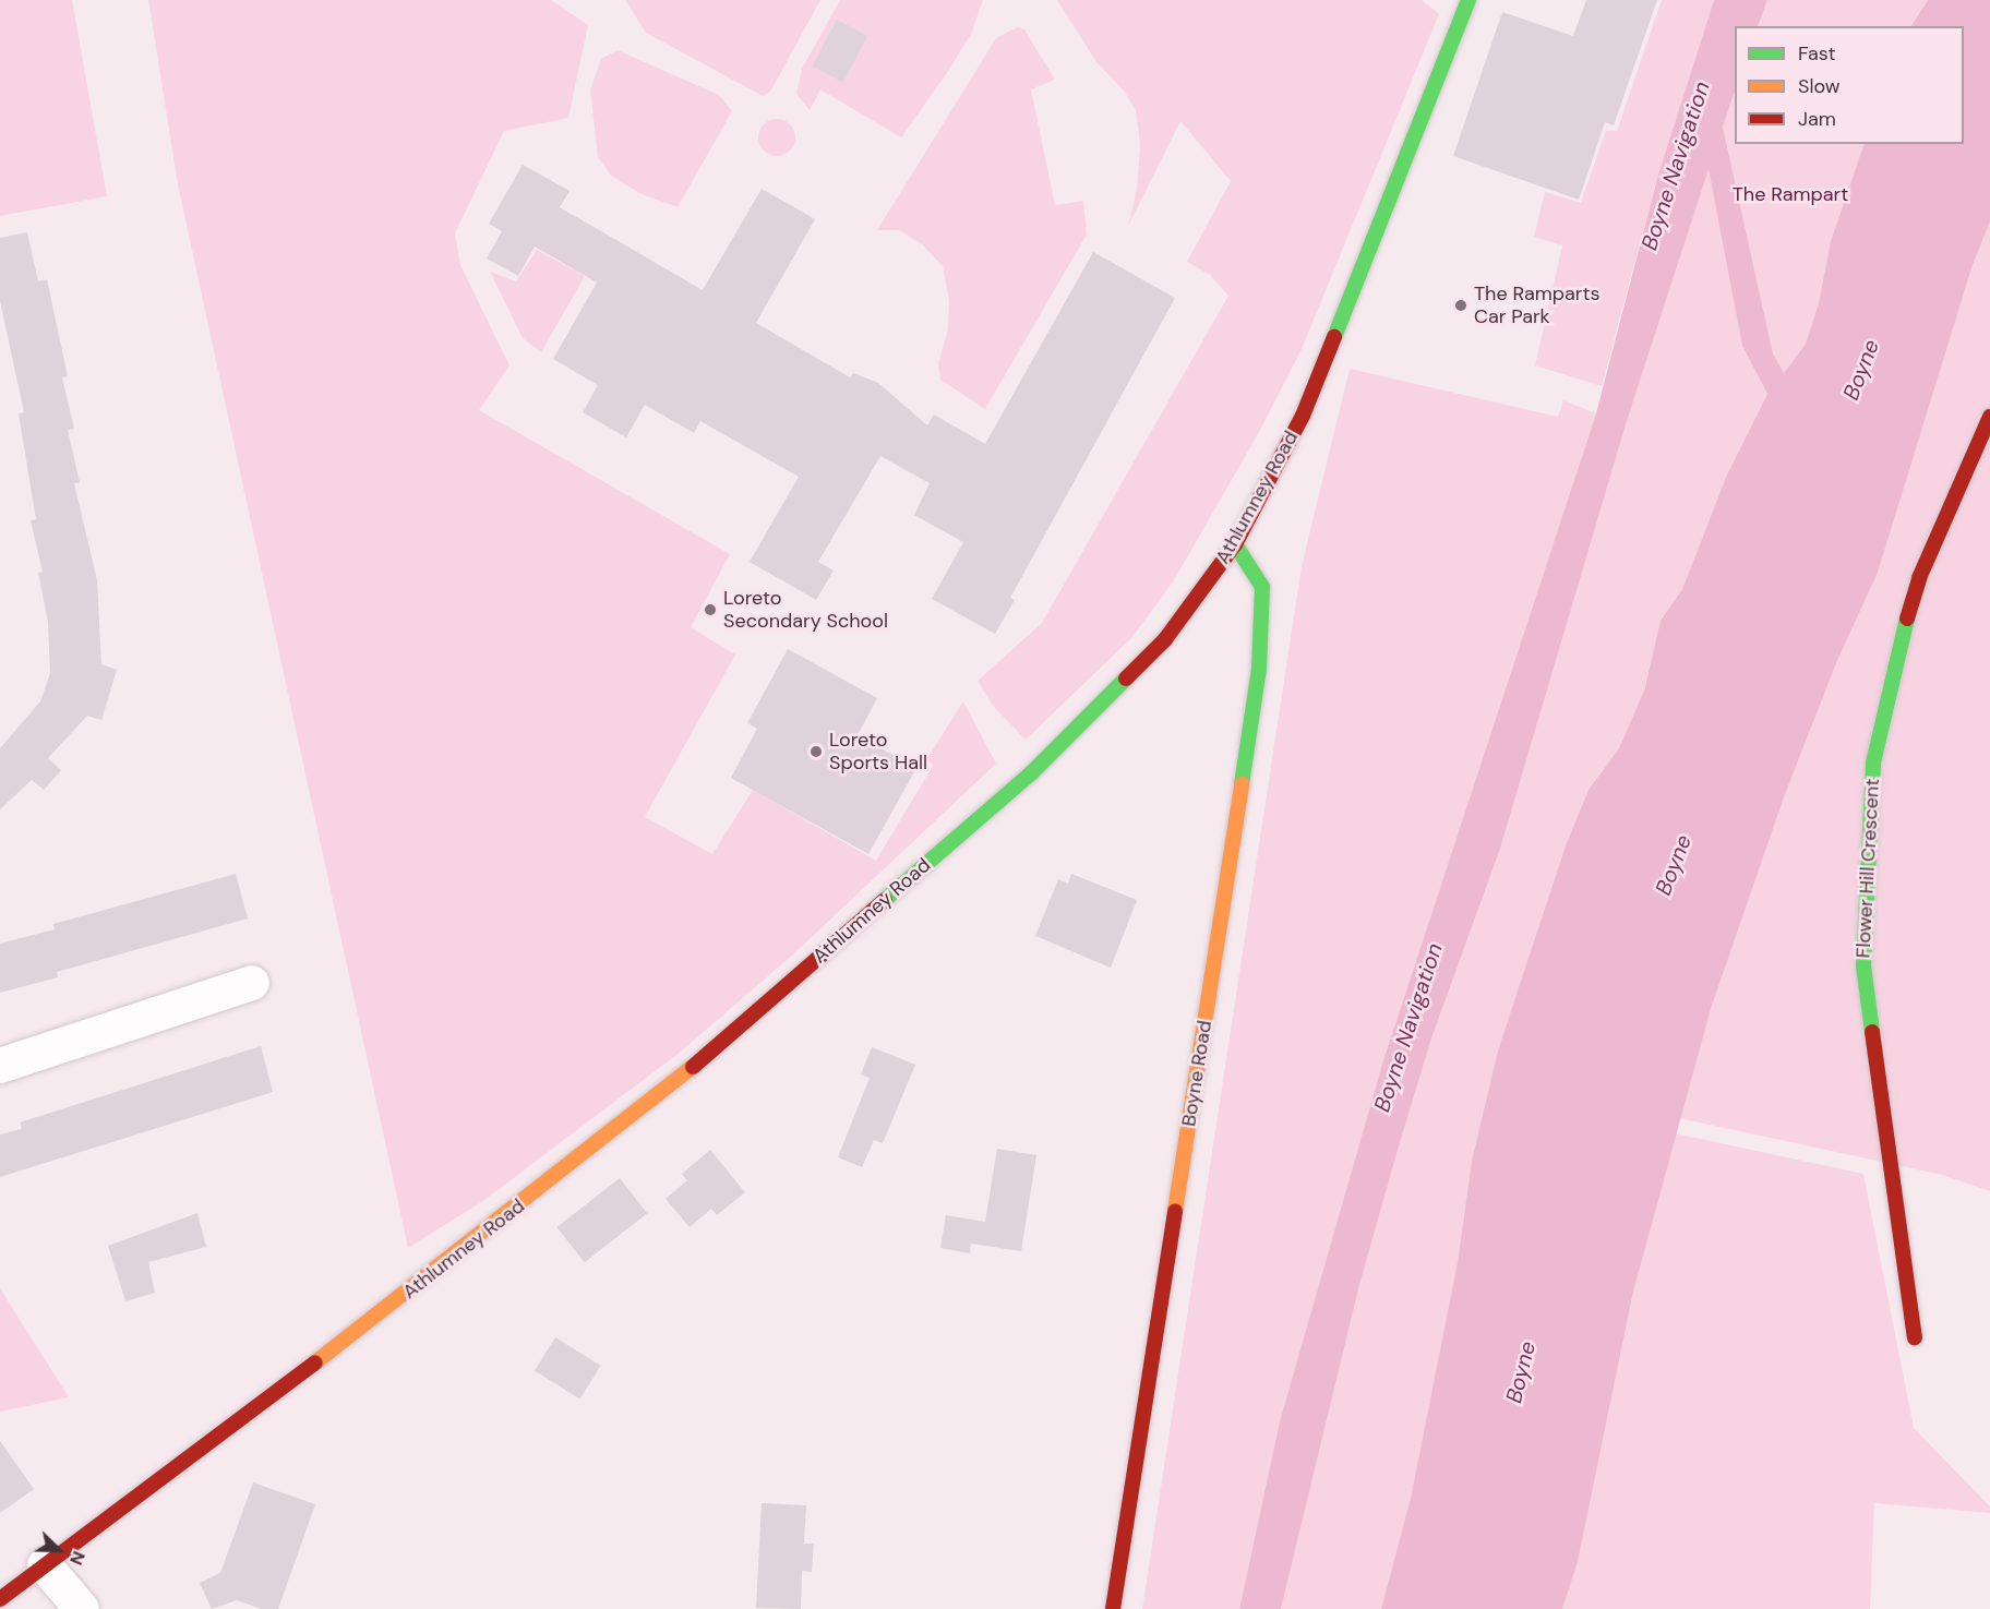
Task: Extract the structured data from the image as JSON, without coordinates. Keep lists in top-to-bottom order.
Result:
{
  "streets": {
    "main road": ["Athlumney Road", "Flower Hill Crescent", "Boyne Road"]
  },
  "crossings": [
    ["Athlumney Road", "Boyne Road"]
  ],
  "water": ["Boyne Navigation", "Boyne"],
  "parks": ["The Rampart"],
  "places": ["The Ramparts Car Park", "Loreto Secondary School", "Loreto Sports Hall"],
  "legend": ["Fast", "Slow", "Jam"],
  "north": "bottom right"
}
